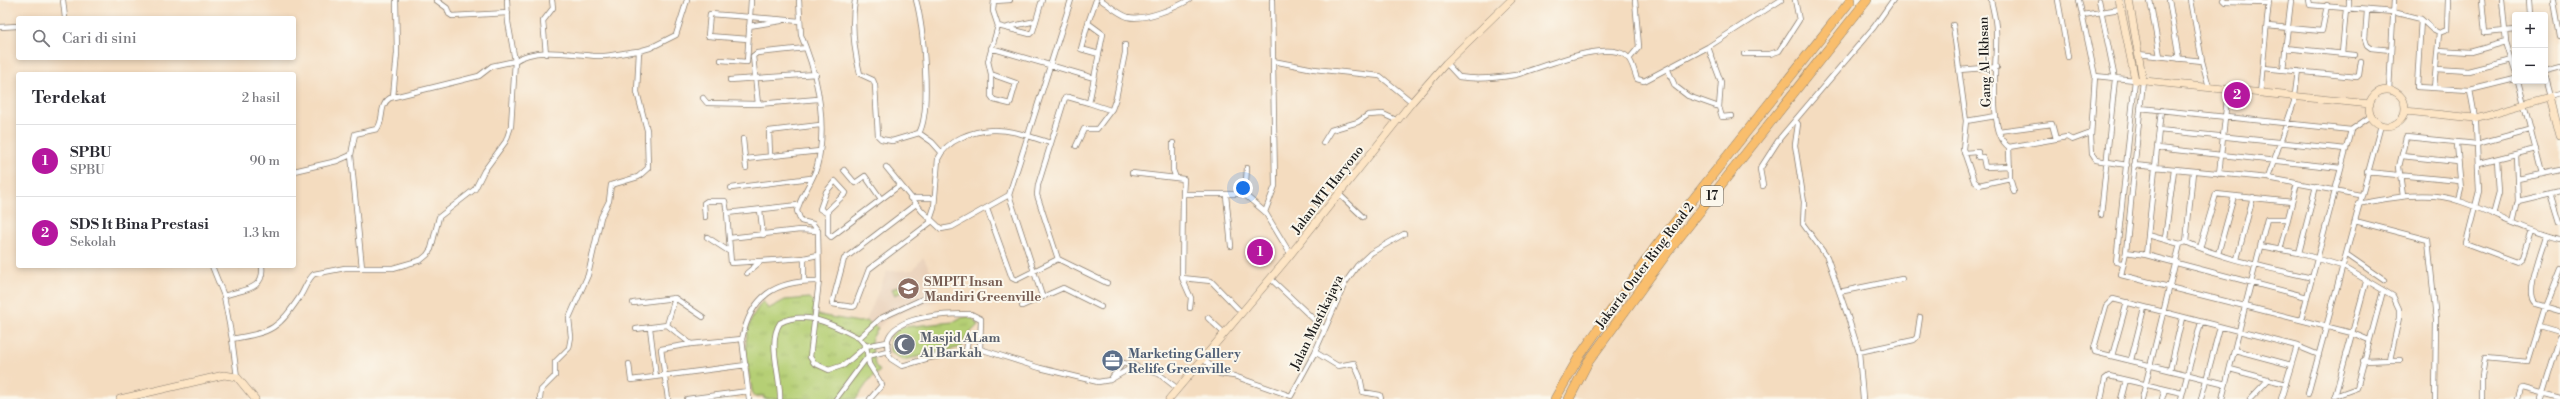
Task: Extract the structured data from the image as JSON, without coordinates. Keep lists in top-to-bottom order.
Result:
{
  "streets": {
    "highway": ["17", "Jakarta Outer Ring Road 2"],
    "street": ["Gang Al-Ikhsan", "Jalan MT Haryono", "Jalan Mustikajaya"]
  },
  "places": {
    "school or university": ["SMPIT Insan Mandiri Greenville"],
    "mosque": ["Masjid ALam Al Barkah"],
    "office": ["Marketing Gallery Relife Greenville"]
  },
  "page": {
    "map_buttons": ["+", "−"],
    "search": "Cari di sini",
    "heading": ["Terdekat", "2 hasil"],
    "pins": ["2", "1"],
    "list": [
      {
        "mark": "1",
        "name": "SPBU",
        "note": "SPBU",
        "value": "90 m"
      },
      {
        "mark": "2",
        "name": "SDS It Bina Prestasi",
        "note": "Sekolah",
        "value": "1.3 km"
      }
    ]
  }
}
